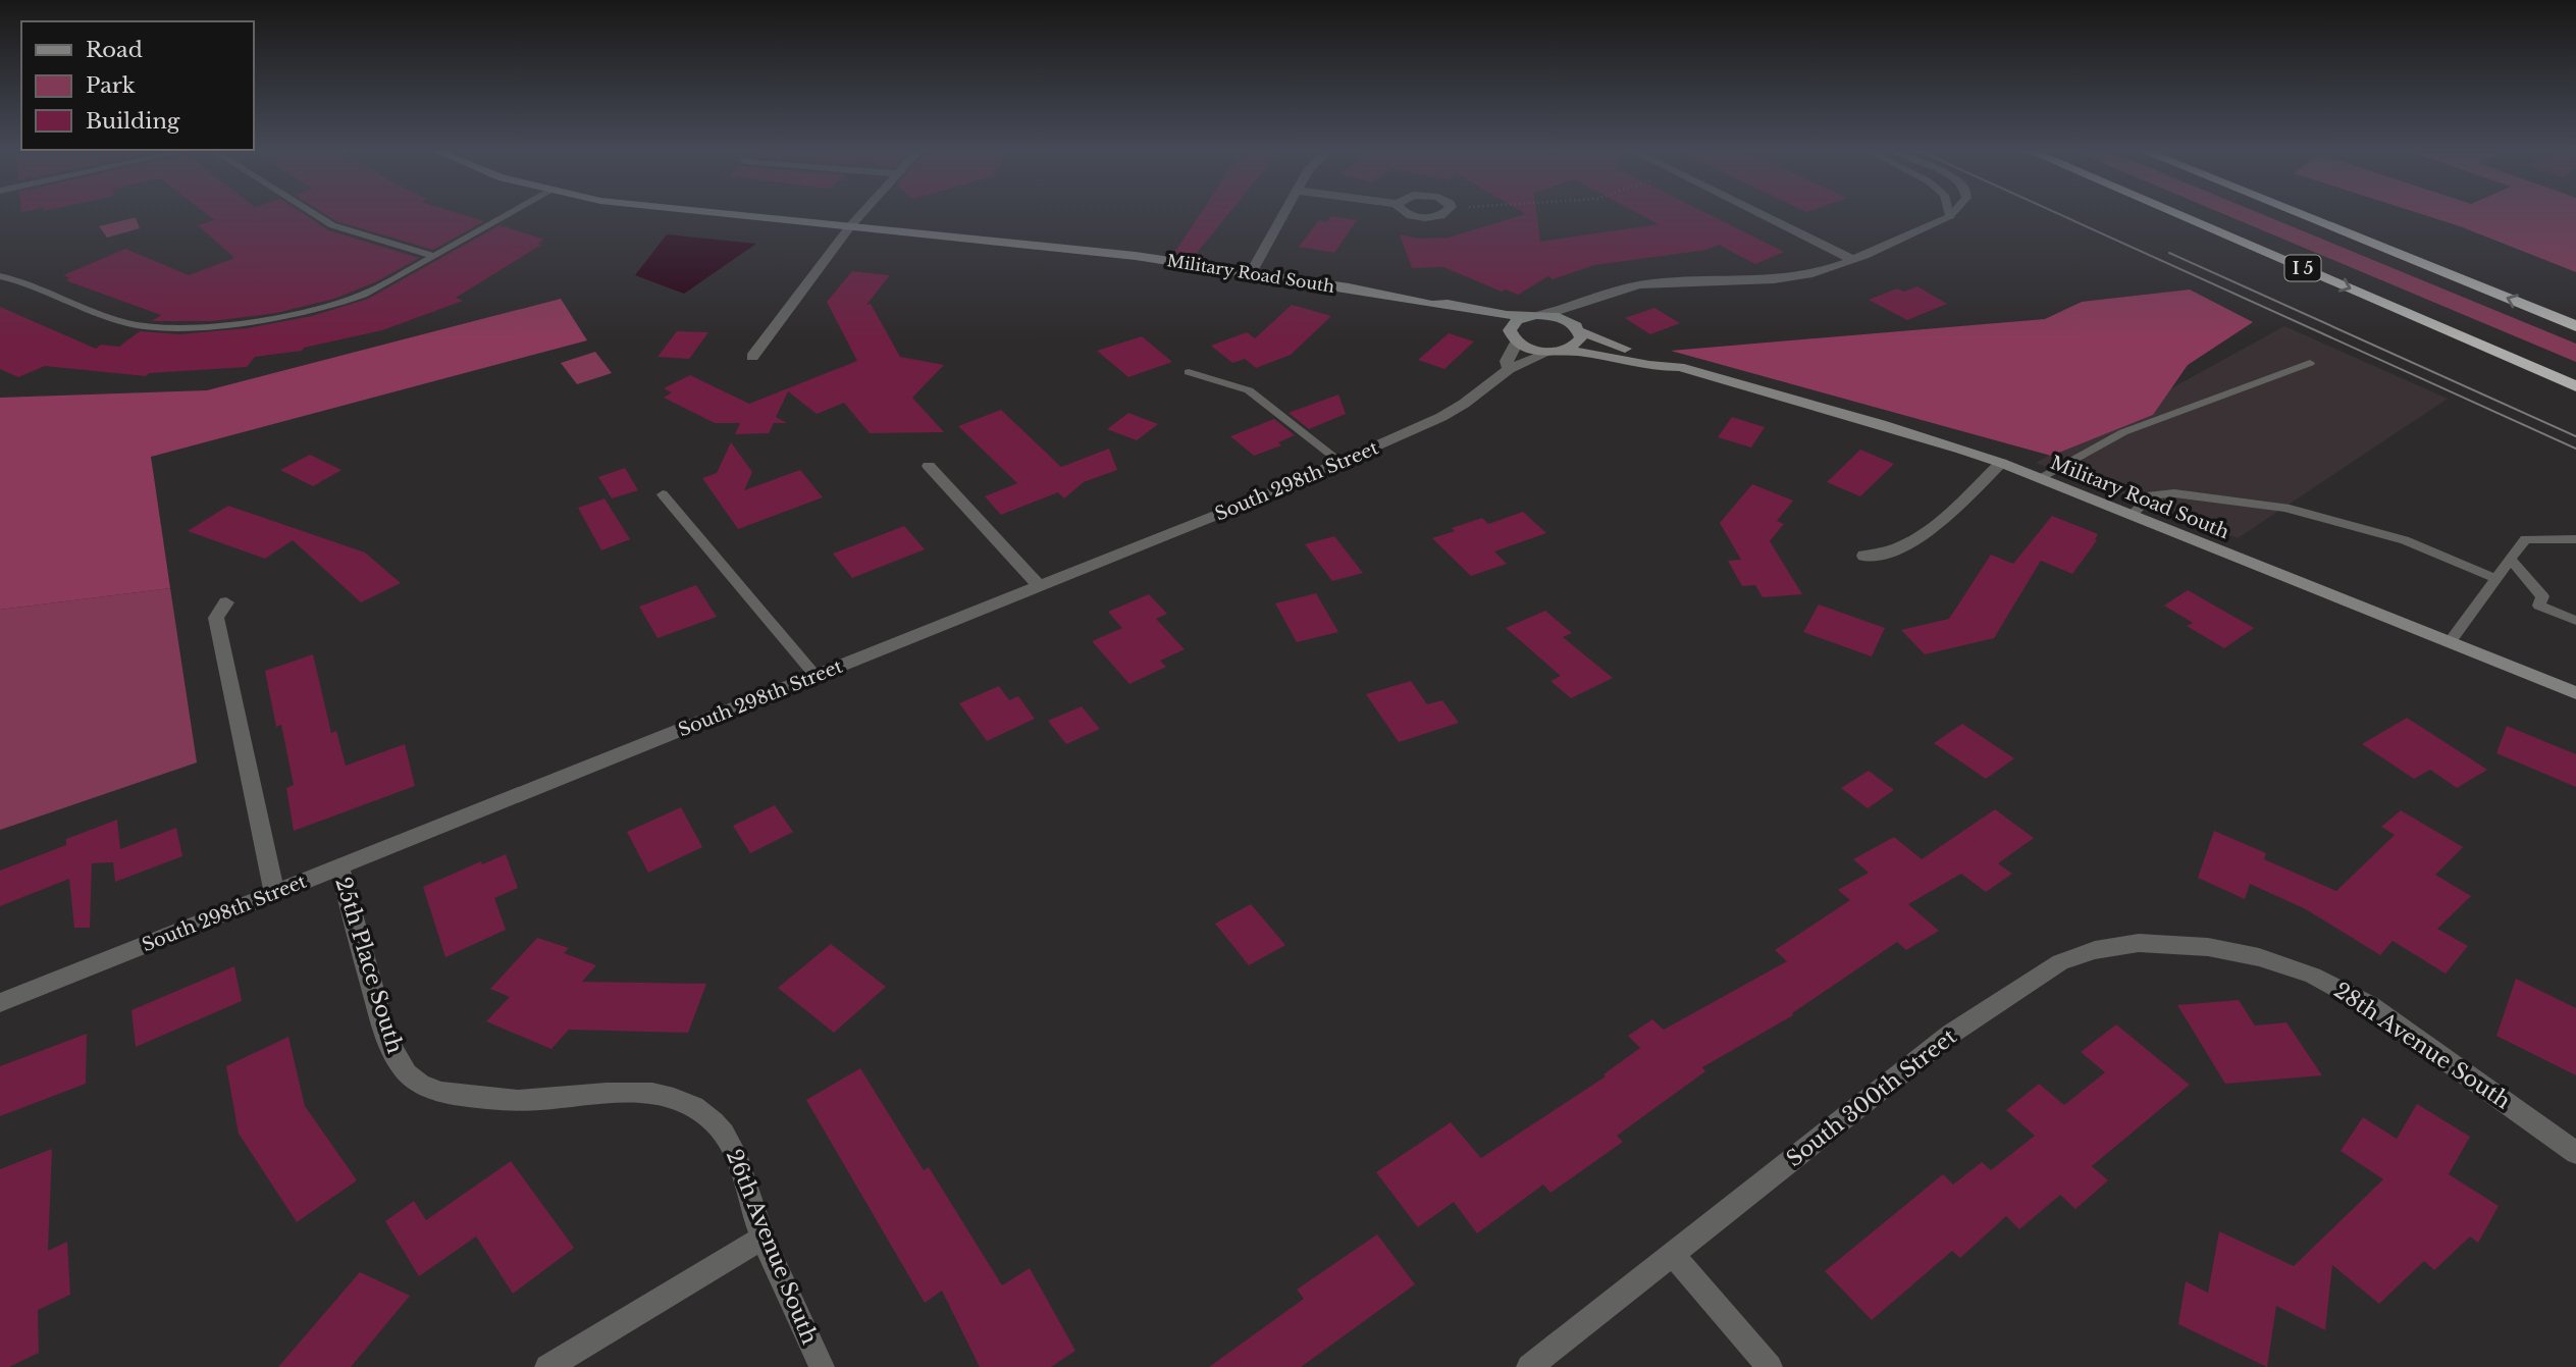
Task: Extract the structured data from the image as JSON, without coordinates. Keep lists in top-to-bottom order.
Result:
{
  "streets": {
    "highway": ["I 5"],
    "main road": ["Military Road South"],
    "street": [
      "South 298th Street",
      "25th Place South",
      "28th Avenue South",
      "South 300th Street",
      "26th Avenue South"
    ]
  },
  "crossings": [
    ["Military Road South", "South 298th Street"],
    ["South 298th Street", "25th Place South"],
    ["25th Place South", "26th Avenue South"],
    ["28th Avenue South", "South 300th Street"]
  ],
  "legend": ["Road", "Park", "Building"]
}
